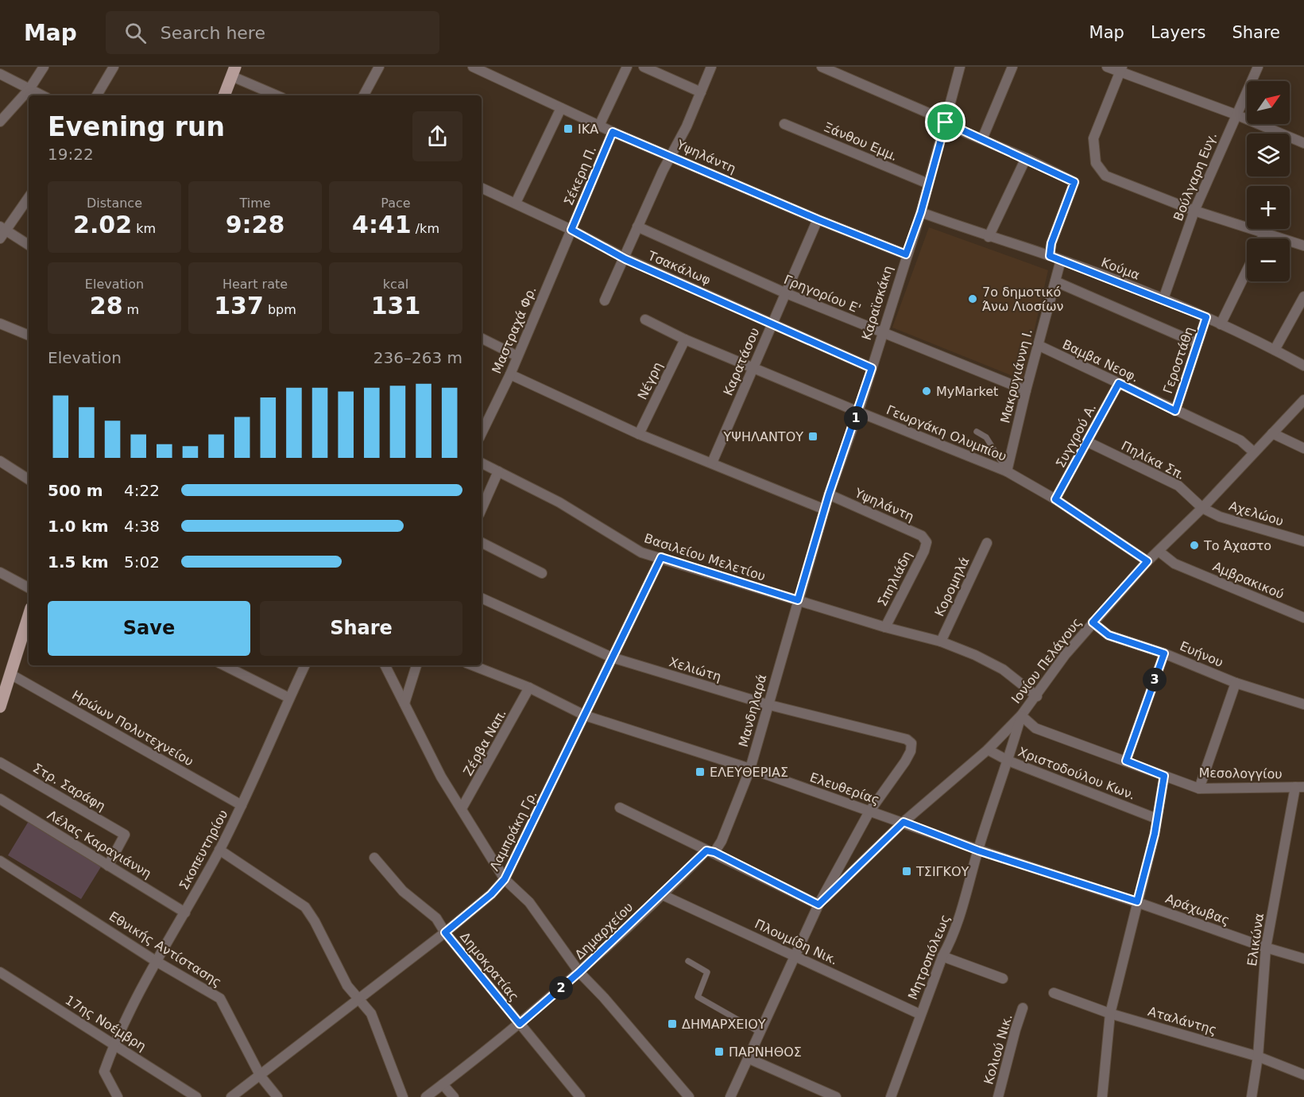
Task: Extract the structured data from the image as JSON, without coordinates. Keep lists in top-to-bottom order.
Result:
{
  "streets": {
    "street": [
      "Ξάνθου Εμμ.",
      "Υψηλάντη",
      "Σέκερη Π.",
      "Βούλγαρη Ευγ.",
      "Τσακάλωφ",
      "Κούμα",
      "Γρηγορίου Ε'",
      "Καραϊσκάκη",
      "Μαστραχά Φρ.",
      "Γεροστάθη",
      "Βαμβα Νεοφ.",
      "Καρατάσου",
      "Μακρυγιάννη Ι.",
      "Νέγρη",
      "Γεωργάκη Ολυμπίου",
      "Συγγρού Α.",
      "Πηλίκα Σπ.",
      "Αχελώου",
      "Βασιλείου Μελετίου",
      "Σπηλιάδη",
      "Αμβρακικού",
      "Κορομηλά",
      "Ευήνου",
      "Ιονίου Πελάγους",
      "Χελιώτη",
      "Μανδηλαρά",
      "Ηρώων Πολυτεχνείου",
      "Ζέρβα Ναπ.",
      "Χριστοδούλου Κων.",
      "Μεσολογγίου",
      "Στρ. Σαράφη",
      "Ελευθερίας",
      "Λαμπράκη Γρ.",
      "Λέλας Καραγιάννη",
      "Σκοπευτηρίου",
      "Αράχωβας",
      "Δημαρχείου",
      "Ελικώνα",
      "Πλουμίδη Νικ.",
      "Εθνικής Αντίστασης",
      "Μητροπόλεως",
      "Δημοκρατίας",
      "Αταλάντης",
      "17ης Νοέμβρη",
      "Κολιού Νικ."
    ]
  },
  "crossings": [
    ["Ξάνθου Εμμ.", "Καραϊσκάκη"],
    ["Υψηλάντη", "Σέκερη Π."],
    ["Υψηλάντη", "Καραϊσκάκη"],
    ["Υψηλάντη", "Καρατάσου"],
    ["Υψηλάντη", "Σπηλιάδη"],
    ["Σέκερη Π.", "Τσακάλωφ"],
    ["Σέκερη Π.", "Μαστραχά Φρ."],
    ["Βούλγαρη Ευγ.", "Κούμα"],
    ["Τσακάλωφ", "Καραϊσκάκη"],
    ["Τσακάλωφ", "Μαστραχά Φρ."],
    ["Τσακάλωφ", "Καρατάσου"],
    ["Κούμα", "Καραϊσκάκη"],
    ["Κούμα", "Γεροστάθη"],
    ["Κούμα", "Μακρυγιάννη Ι."],
    ["Γρηγορίου Ε'", "Καραϊσκάκη"],
    ["Γρηγορίου Ε'", "Καρατάσου"],
    ["Γρηγορίου Ε'", "Μακρυγιάννη Ι."],
    ["Καραϊσκάκη", "Γεωργάκη Ολυμπίου"],
    ["Καραϊσκάκη", "Βασιλείου Μελετίου"],
    ["Καραϊσκάκη", "Μανδηλαρά"],
    ["Γεροστάθη", "Βαμβα Νεοφ."],
    ["Βαμβα Νεοφ.", "Μακρυγιάννη Ι."],
    ["Βαμβα Νεοφ.", "Συγγρού Α."],
    ["Βαμβα Νεοφ.", "Ιονίου Πελάγους"],
    ["Καρατάσου", "Γεωργάκη Ολυμπίου"],
    ["Μακρυγιάννη Ι.", "Γεωργάκη Ολυμπίου"],
    ["Νέγρη", "Γεωργάκη Ολυμπίου"],
    ["Γεωργάκη Ολυμπίου", "Συγγρού Α."],
    ["Γεωργάκη Ολυμπίου", "Ιονίου Πελάγους"],
    ["Συγγρού Α.", "Πηλίκα Σπ."],
    ["Πηλίκα Σπ.", "Αχελώου"],
    ["Πηλίκα Σπ.", "Ιονίου Πελάγους"],
    ["Αχελώου", "Ιονίου Πελάγους"],
    ["Βασιλείου Μελετίου", "Σπηλιάδη"],
    ["Βασιλείου Μελετίου", "Κορομηλά"],
    ["Βασιλείου Μελετίου", "Ιονίου Πελάγους"],
    ["Βασιλείου Μελετίου", "Μανδηλαρά"],
    ["Βασιλείου Μελετίου", "Λαμπράκη Γρ."],
    ["Αμβρακικού", "Ιονίου Πελάγους"],
    ["Ευήνου", "Ιονίου Πελάγους"],
    ["Ιονίου Πελάγους", "Χριστοδούλου Κων."],
    ["Ιονίου Πελάγους", "Μεσολογγίου"],
    ["Ιονίου Πελάγους", "Ελευθερίας"],
    ["Ιονίου Πελάγους", "Μητροπόλεως"],
    ["Χελιώτη", "Μανδηλαρά"],
    ["Χελιώτη", "Ελευθερίας"],
    ["Χελιώτη", "Λαμπράκη Γρ."],
    ["Μανδηλαρά", "Ελευθερίας"],
    ["Μανδηλαρά", "Δημαρχείου"],
    ["Ηρώων Πολυτεχνείου", "Σκοπευτηρίου"],
    ["Ζέρβα Ναπ.", "Ελευθερίας"],
    ["Χριστοδούλου Κων.", "Μητροπόλεως"],
    ["Μεσολογγίου", "Ελικώνα"],
    ["Μεσολογγίου", "Μητροπόλεως"],
    ["Στρ. Σαράφη", "Λέλας Καραγιάννη"],
    ["Ελευθερίας", "Λαμπράκη Γρ."],
    ["Ελευθερίας", "Αράχωβας"],
    ["Ελευθερίας", "Μητροπόλεως"],
    ["Λαμπράκη Γρ.", "Εθνικής Αντίστασης"],
    ["Λαμπράκη Γρ.", "Δημοκρατίας"],
    ["Λέλας Καραγιάννη", "Σκοπευτηρίου"],
    ["Σκοπευτηρίου", "Εθνικής Αντίστασης"],
    ["Σκοπευτηρίου", "17ης Νοέμβρη"],
    ["Αράχωβας", "Ελικώνα"],
    ["Δημαρχείου", "Πλουμίδη Νικ."],
    ["Δημαρχείου", "Δημοκρατίας"],
    ["Ελικώνα", "Αταλάντης"],
    ["Πλουμίδη Νικ.", "Μητροπόλεως"]
  ],
  "places": {
    "transit": [
      "ΙΚΑ",
      "ΥΨΗΛΑΝΤΟΥ",
      "ΕΛΕΥΘΕΡΙΑΣ",
      "ΤΣΙΓΚΟΥ",
      "ΔΗΜΑΡΧΕΙΟΥ",
      "ΠΑΡΝΗΘΟΣ"
    ],
    "other": ["7ο δημοτικό Άνω Λιοσίων", "MyMarket", "Το Άχαστο"]
  },
  "north": "top right",
  "page": {
    "header": "Map",
    "search": "Search here",
    "nav": ["Map", "Layers", "Share"],
    "map_buttons": ["+", "−"],
    "heading": ["Evening run", "19:22"],
    "stats": [
      ["Distance", "2.02 km"],
      ["Time", "9:28"],
      ["Pace", "4:41 /km"],
      ["Elevation", "28 m"],
      ["Heart rate", "137 bpm"],
      ["kcal", "131"]
    ],
    "chart": ["Elevation", "236–263 m"],
    "pins": ["1", "3", "2"],
    "list": [
      {
        "name": "500 m",
        "note": "4:22"
      },
      {
        "name": "1.0 km",
        "note": "4:38"
      },
      {
        "name": "1.5 km",
        "note": "5:02"
      }
    ],
    "buttons": ["Save", "Share"]
  }
}
